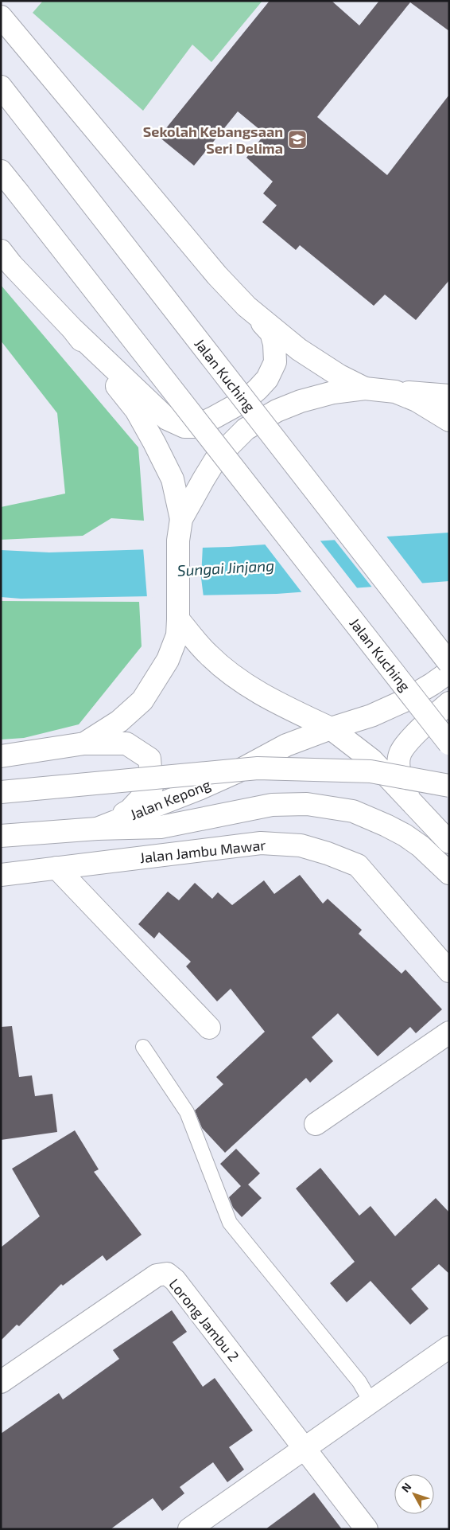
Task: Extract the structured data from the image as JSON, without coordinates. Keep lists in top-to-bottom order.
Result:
{
  "streets": {
    "main road": [
      "Jalan Kuching",
      "Jalan Kepong",
      "Jalan Jambu Mawar",
      "Lorong Jambu 2"
    ]
  },
  "water": ["Sungai Jinjang"],
  "places": {
    "school or university": ["Sekolah Kebangsaan Seri Delima"]
  },
  "north": "top left"
}
